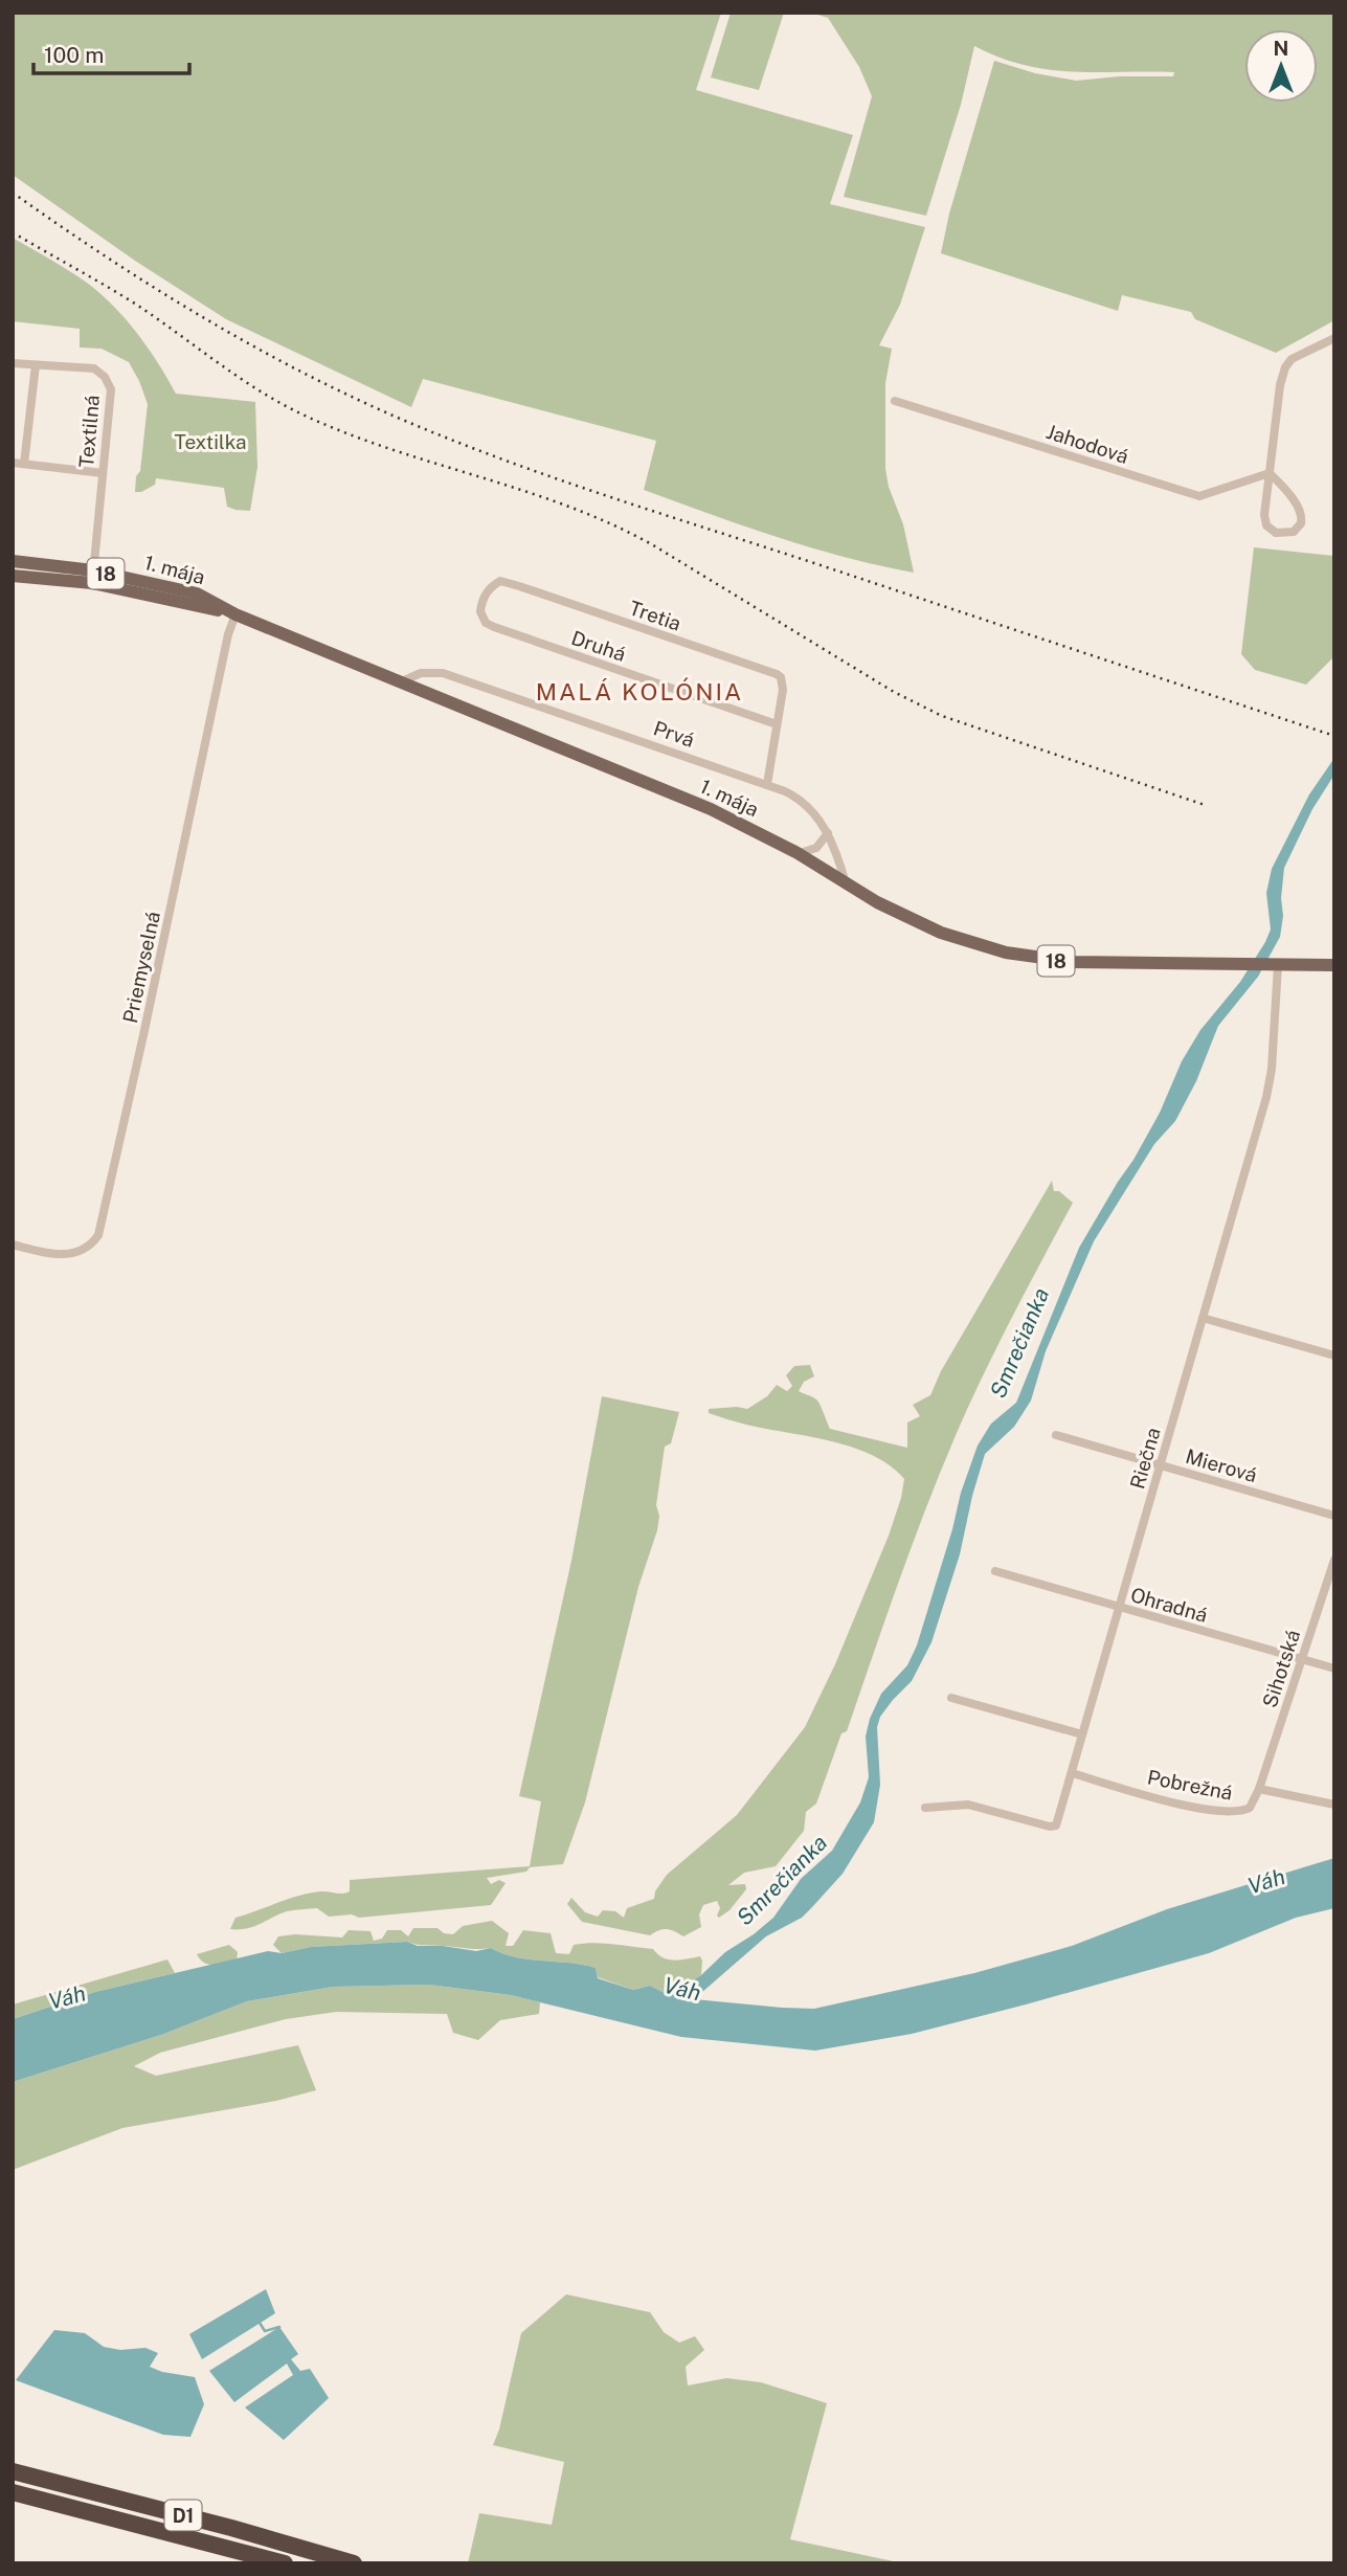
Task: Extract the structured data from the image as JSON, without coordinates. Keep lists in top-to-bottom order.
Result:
{
  "streets": {
    "highway": ["D1"],
    "main road": ["1. mája", "18"],
    "street": [
      "Textilná",
      "Jahodová",
      "Tretia",
      "Druhá",
      "Prvá",
      "Priemyselná",
      "Riečna",
      "Mierová",
      "Ohradná",
      "Sihotská",
      "Pobrežná"
    ]
  },
  "crossings": [
    ["Textilná", "1. mája"],
    ["1. mája", "18"],
    ["1. mája", "Prvá"],
    ["1. mája", "Priemyselná"],
    ["1. mája", "Riečna"],
    ["18", "Riečna"],
    ["Tretia", "Druhá"],
    ["Riečna", "Mierová"],
    ["Riečna", "Ohradná"],
    ["Riečna", "Pobrežná"],
    ["Ohradná", "Sihotská"],
    ["Sihotská", "Pobrežná"]
  ],
  "districts": ["MALÁ KOLÓNIA"],
  "water": ["Smrečianka", "Váh"],
  "parks": ["Textilka"],
  "scale_bar": "100 m",
  "north": "top"
}
